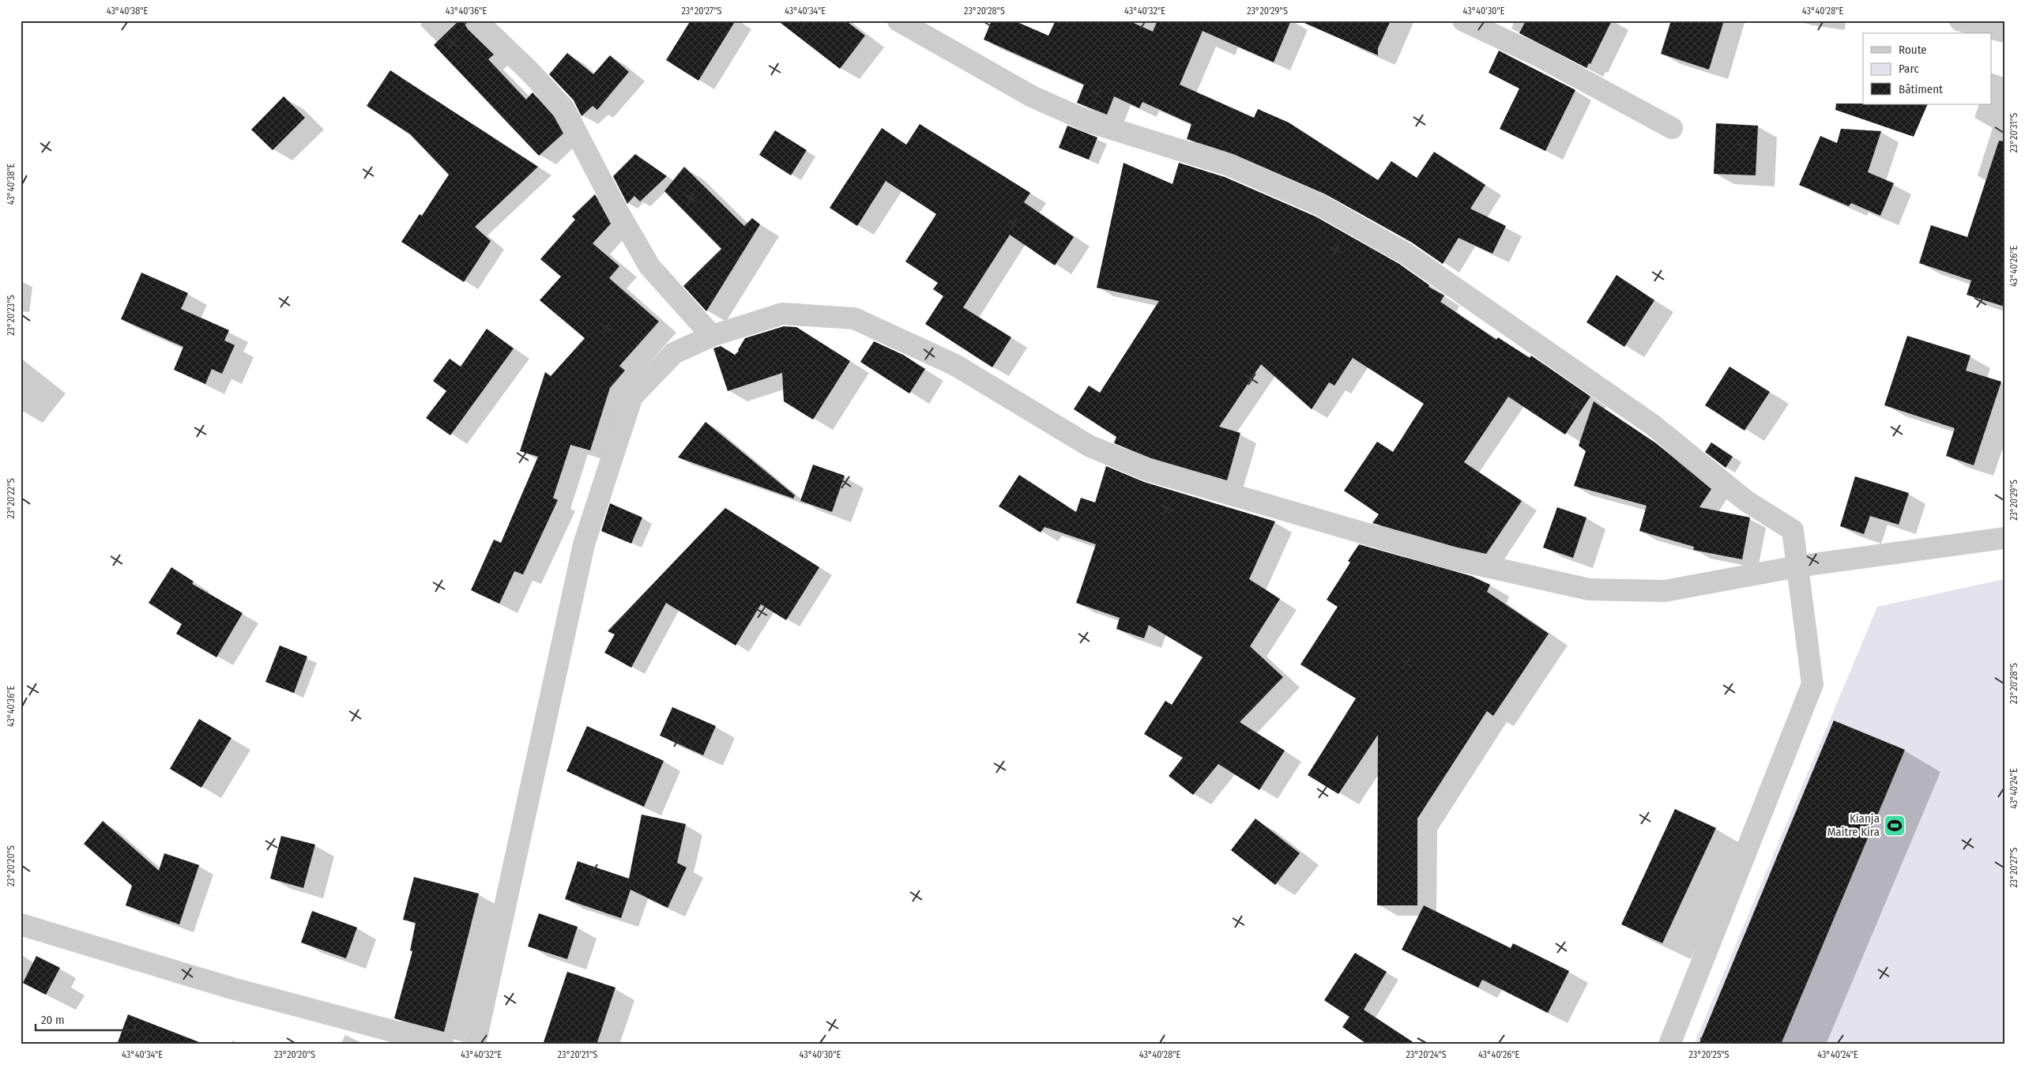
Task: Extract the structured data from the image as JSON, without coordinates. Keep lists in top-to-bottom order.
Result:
{
  "places": {
    "sports": ["Kianja Maitre Kira"]
  },
  "legend": ["Route", "Parc", "Bâtiment"],
  "scale_bar": "20 m",
  "coordinates": [
    "43°40'38\"E",
    "43°40'36\"E",
    "23°20'27\"S",
    "43°40'34\"E",
    "23°20'28\"S",
    "43°40'32\"E",
    "23°20'29\"S",
    "43°40'30\"E",
    "43°40'28\"E",
    "23°20'31\"S",
    "43°40'26\"E",
    "23°20'23\"S",
    "23°20'22\"S",
    "43°40'24\"E",
    "23°20'20\"S",
    "23°20'21\"S",
    "23°20'24\"S",
    "23°20'25\"S"
  ]
}
